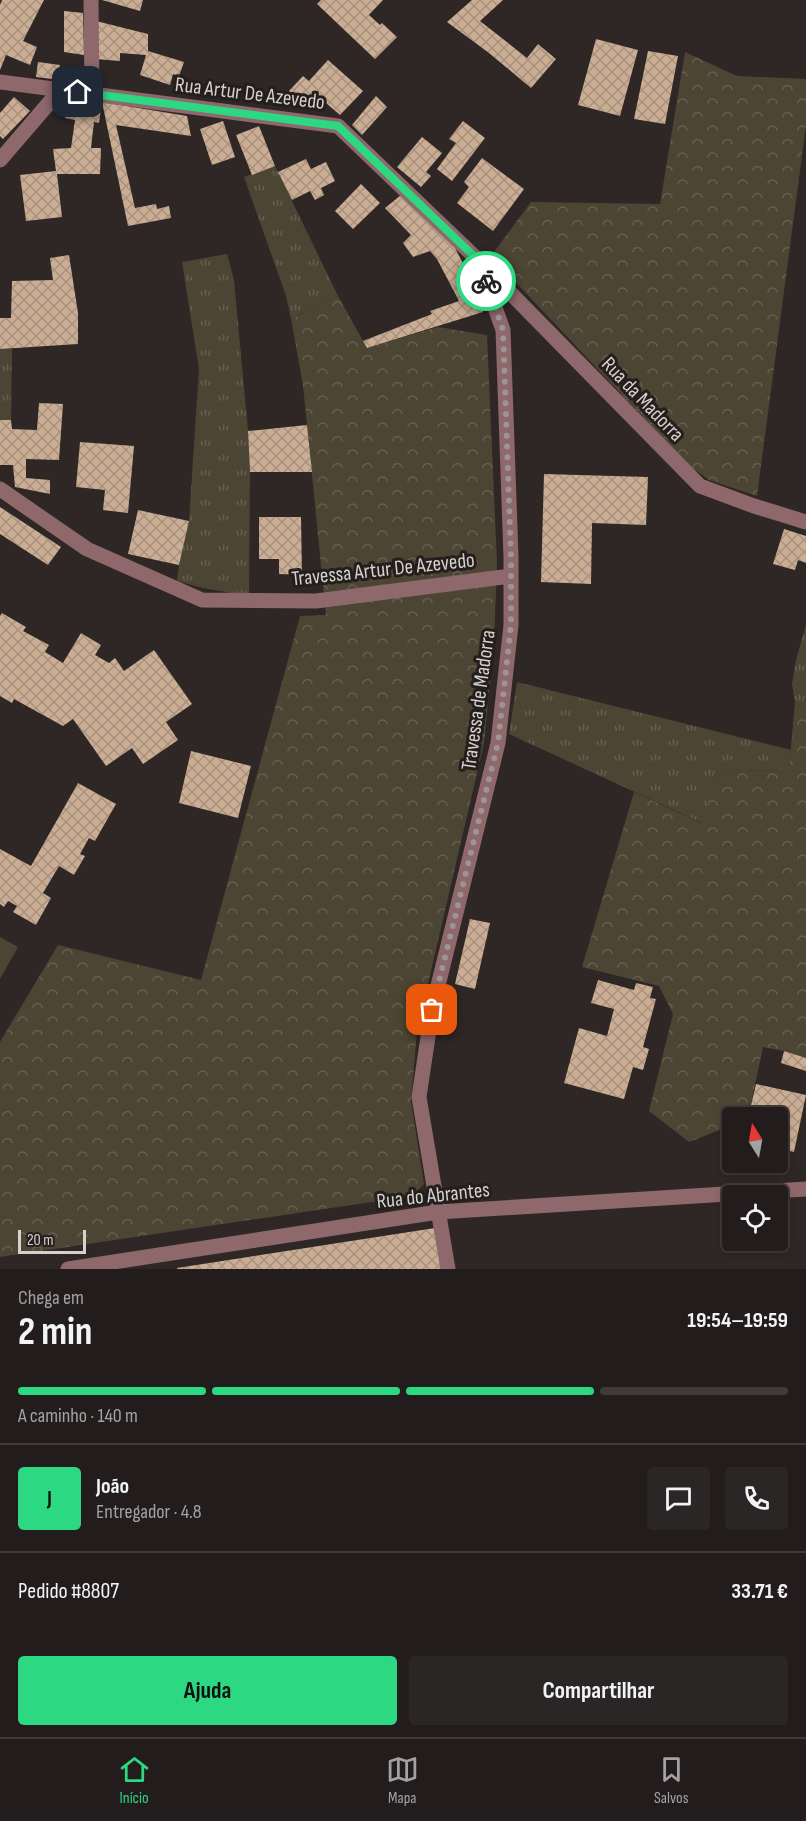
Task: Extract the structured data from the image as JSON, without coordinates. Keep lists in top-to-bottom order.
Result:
{
  "streets": {
    "street": [
      "Rua Artur De Azevedo",
      "Rua da Madorra",
      "Travessa Artur De Azevedo",
      "Travessa de Madorra",
      "Rua do Abrantes"
    ]
  },
  "crossings": [
    ["Rua Artur De Azevedo", "Rua da Madorra"],
    ["Rua Artur De Azevedo", "Travessa de Madorra"],
    ["Rua da Madorra", "Travessa de Madorra"],
    ["Travessa Artur De Azevedo", "Travessa de Madorra"],
    ["Travessa de Madorra", "Rua do Abrantes"]
  ],
  "scale_bar": "20 m",
  "north": "top",
  "page": {
    "scale": "20 m",
    "heading": ["2 min", "Chega em", "19:54–19:59"],
    "panel": [
      "João",
      "Entregador · 4.8",
      "Pedido #8807",
      "33.71 €"
    ],
    "bar": "A caminho · 140 m",
    "round": "J",
    "buttons": ["Ajuda", "Compartilhar"],
    "tabs": ["Início", "Mapa", "Salvos"]
  }
}
